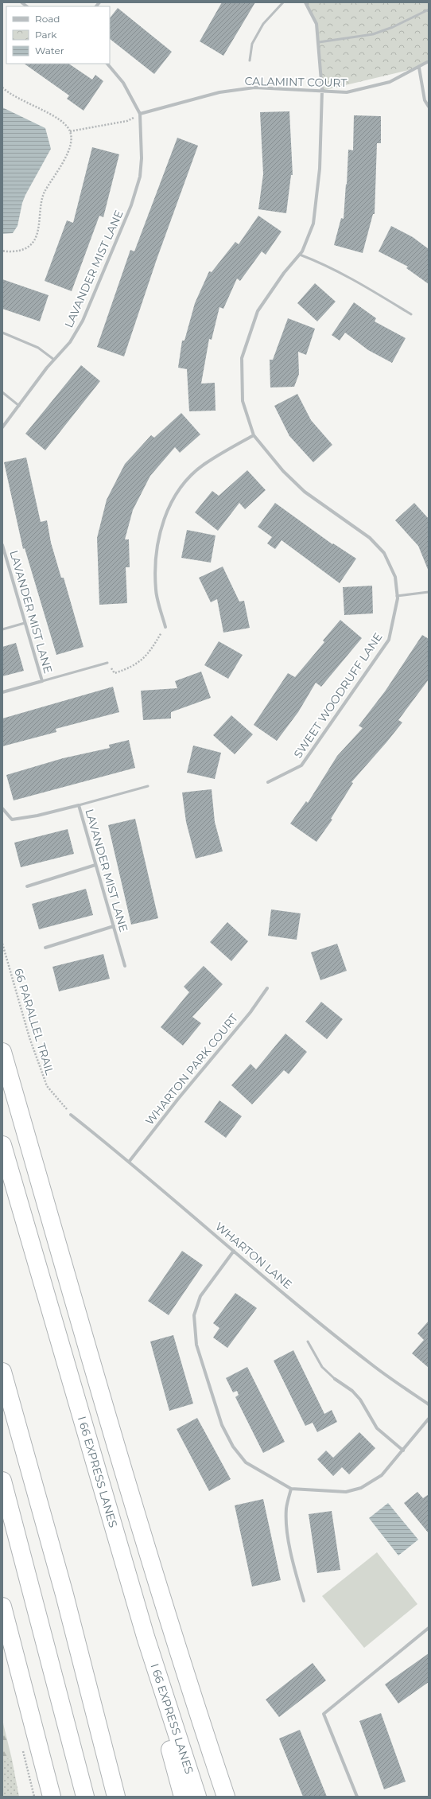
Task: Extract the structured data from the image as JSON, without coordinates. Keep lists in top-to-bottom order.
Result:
{
  "streets": {
    "highway": ["I 66 EXPRESS LANES"],
    "street": [
      "CALAMINT COURT",
      "LAVANDER MIST LANE",
      "SWEET WOODRUFF LANE",
      "WHARTON PARK COURT",
      "WHARTON LANE"
    ],
    "path": ["66 PARALLEL TRAIL"]
  },
  "crossings": [
    ["CALAMINT COURT", "LAVANDER MIST LANE"],
    ["CALAMINT COURT", "SWEET WOODRUFF LANE"],
    ["66 PARALLEL TRAIL", "WHARTON LANE"],
    ["WHARTON PARK COURT", "WHARTON LANE"]
  ],
  "legend": ["Road", "Park", "Water"]
}
